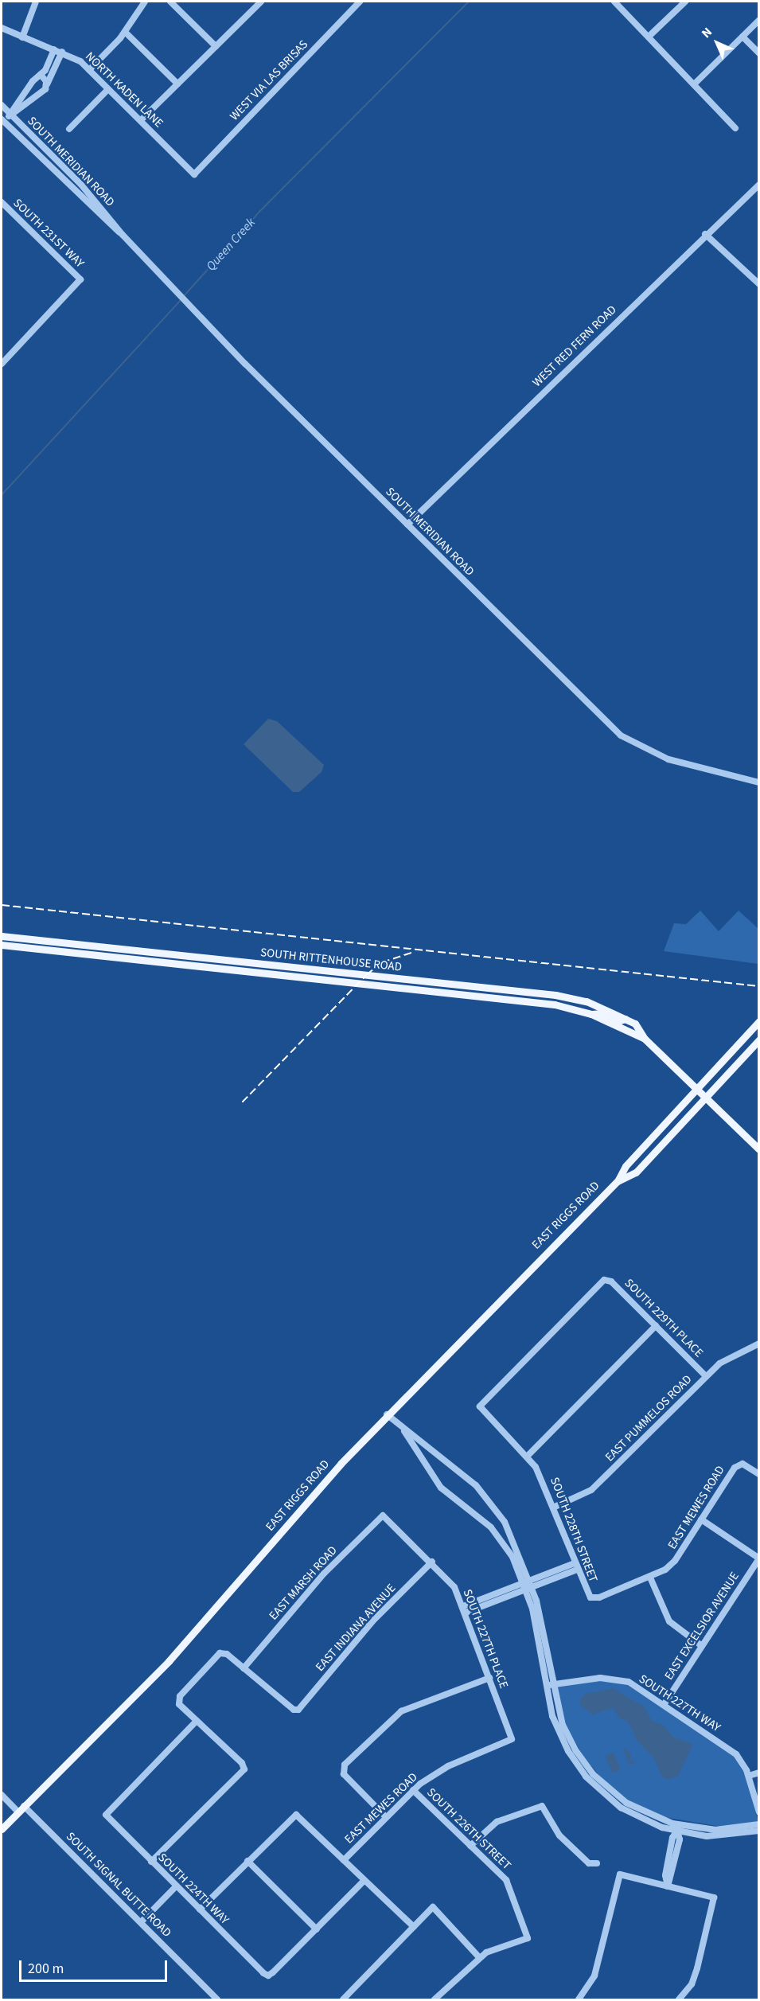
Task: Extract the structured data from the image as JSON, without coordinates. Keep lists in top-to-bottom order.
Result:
{
  "streets": {
    "main road": ["SOUTH RITTENHOUSE ROAD", "EAST RIGGS ROAD"],
    "street": [
      "WEST VIA LAS BRISAS",
      "NORTH KADEN LANE",
      "SOUTH MERIDIAN ROAD",
      "SOUTH 231ST WAY",
      "WEST RED FERN ROAD",
      "SOUTH 229TH PLACE",
      "EAST PUMMELOS ROAD",
      "EAST MEWES ROAD",
      "SOUTH 228TH STREET",
      "EAST MARSH ROAD",
      "EAST EXCELSIOR AVENUE",
      "EAST INDIANA AVENUE",
      "SOUTH 227TH PLACE",
      "SOUTH 227TH WAY",
      "SOUTH 226TH STREET",
      "SOUTH SIGNAL BUTTE ROAD",
      "SOUTH 224TH WAY"
    ]
  },
  "crossings": [
    ["WEST VIA LAS BRISAS", "NORTH KADEN LANE"],
    ["SOUTH MERIDIAN ROAD", "WEST RED FERN ROAD"],
    ["SOUTH RITTENHOUSE ROAD", "EAST RIGGS ROAD"],
    ["EAST RIGGS ROAD", "SOUTH SIGNAL BUTTE ROAD"],
    ["SOUTH 229TH PLACE", "EAST PUMMELOS ROAD"],
    ["SOUTH 229TH PLACE", "SOUTH 228TH STREET"],
    ["EAST PUMMELOS ROAD", "SOUTH 228TH STREET"],
    ["EAST MEWES ROAD", "SOUTH 228TH STREET"],
    ["EAST MEWES ROAD", "SOUTH 227TH PLACE"],
    ["EAST MEWES ROAD", "SOUTH 226TH STREET"],
    ["EAST MARSH ROAD", "EAST INDIANA AVENUE"],
    ["EAST MARSH ROAD", "SOUTH 227TH PLACE"],
    ["EAST EXCELSIOR AVENUE", "SOUTH 227TH WAY"],
    ["EAST INDIANA AVENUE", "SOUTH 227TH PLACE"]
  ],
  "water": ["Queen Creek"],
  "scale_bar": "200 m",
  "north": "top left"
}
